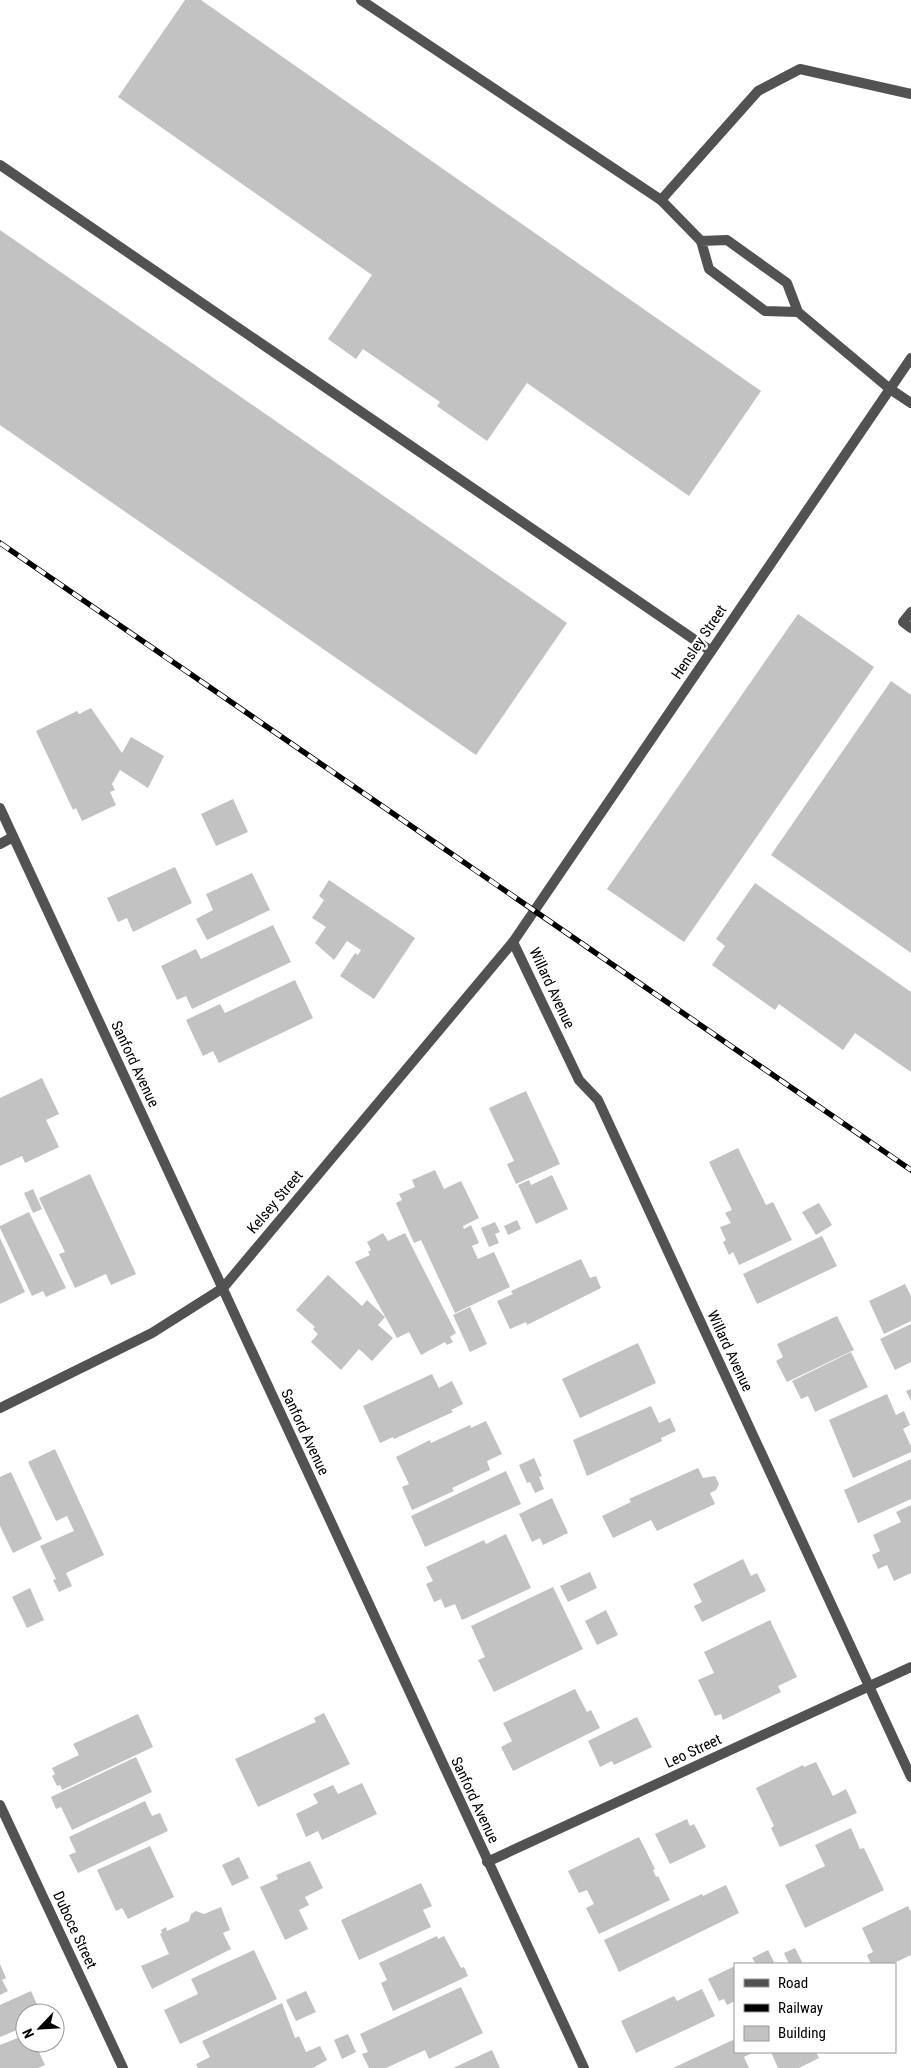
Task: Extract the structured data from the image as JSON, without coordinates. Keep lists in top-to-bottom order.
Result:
{
  "streets": {
    "street": [
      "Hensley Street",
      "Willard Avenue",
      "Sanford Avenue",
      "Kelsey Street",
      "Leo Street",
      "Duboce Street"
    ]
  },
  "crossings": [
    ["Hensley Street", "Willard Avenue"],
    ["Hensley Street", "Kelsey Street"],
    ["Willard Avenue", "Kelsey Street"],
    ["Willard Avenue", "Leo Street"],
    ["Sanford Avenue", "Kelsey Street"],
    ["Sanford Avenue", "Leo Street"]
  ],
  "legend": ["Road", "Railway", "Building"],
  "north": "bottom left"
}
